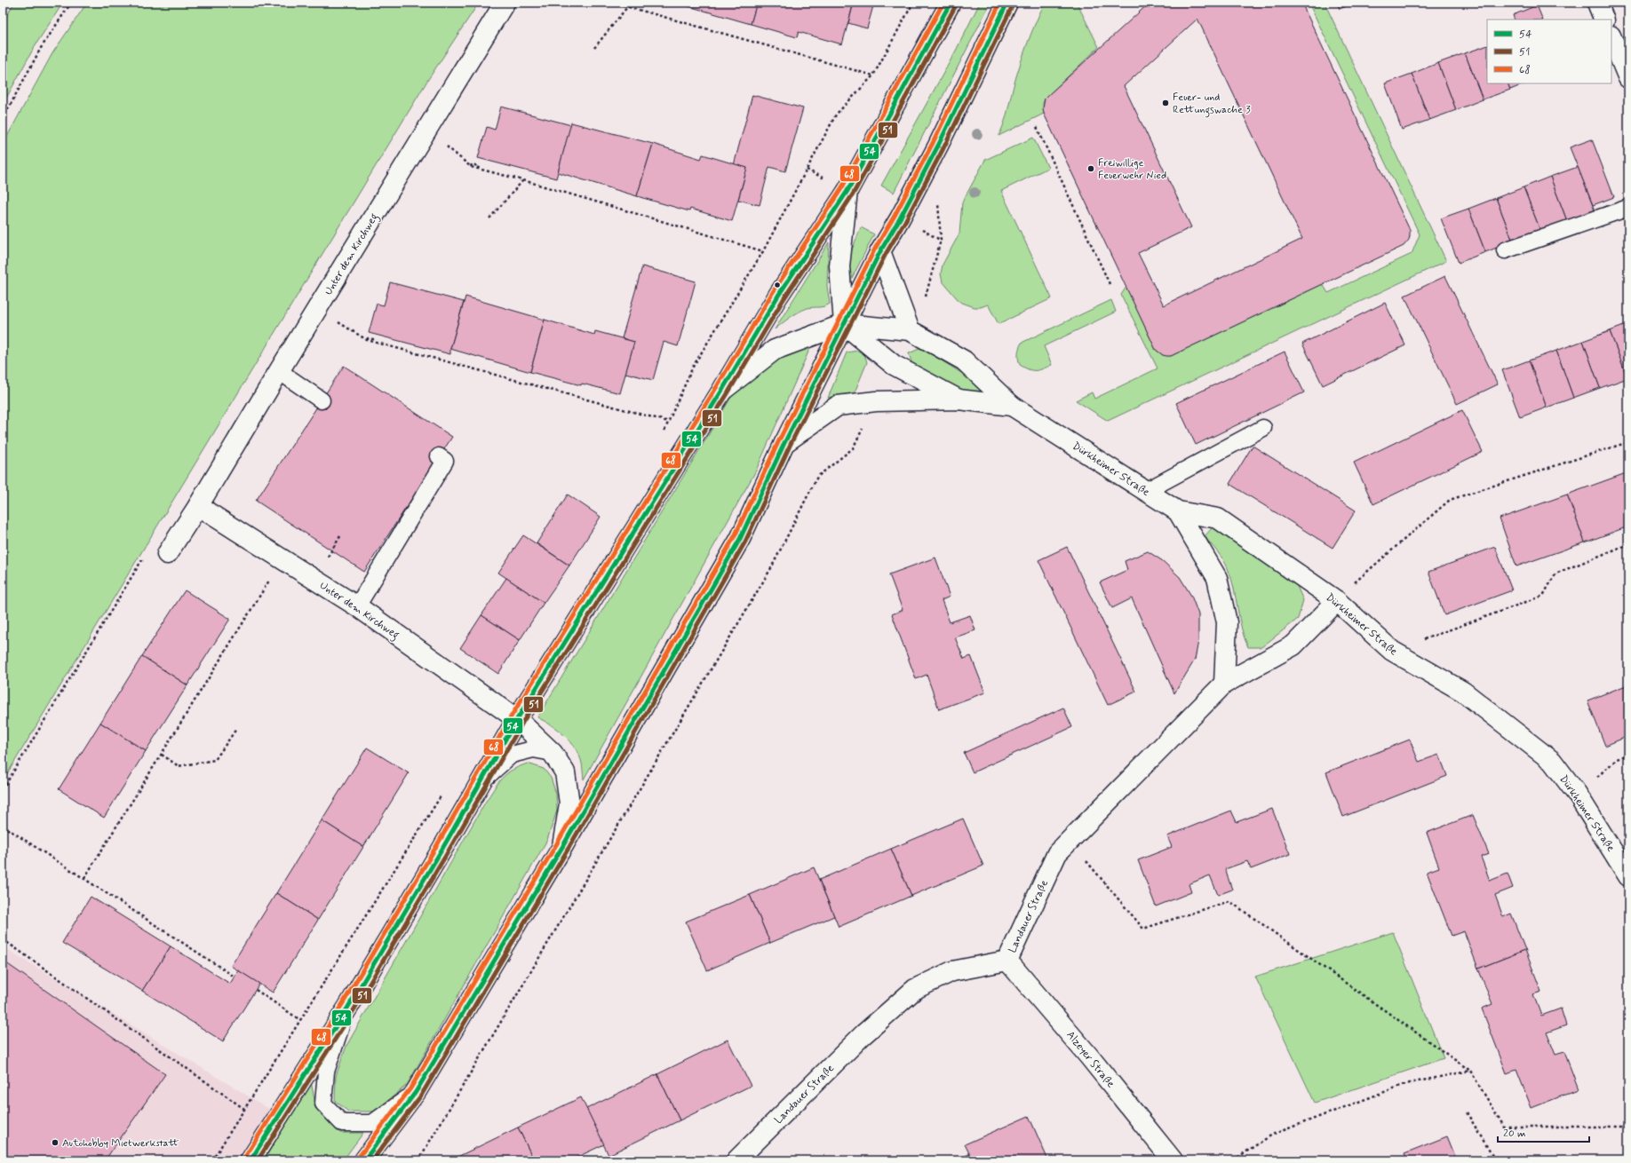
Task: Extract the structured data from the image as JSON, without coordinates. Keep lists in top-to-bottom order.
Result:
{
  "streets": {
    "street": [
      "Unter dem Kirchweg",
      "Dürkheimer Straße",
      "Landauer Straße",
      "Alzeyer Straße"
    ]
  },
  "crossings": [
    ["Dürkheimer Straße", "Landauer Straße"],
    ["Landauer Straße", "Alzeyer Straße"]
  ],
  "places": ["Feuer- und Rettungswache 3", "Freiwillige Feuerwehr Nied", "Autohobby Mietwerkstatt"],
  "lines": ["transit line 54", "transit line 68", "transit line 51"],
  "legend": ["54", "51", "68"],
  "scale_bar": "20 m"
}
